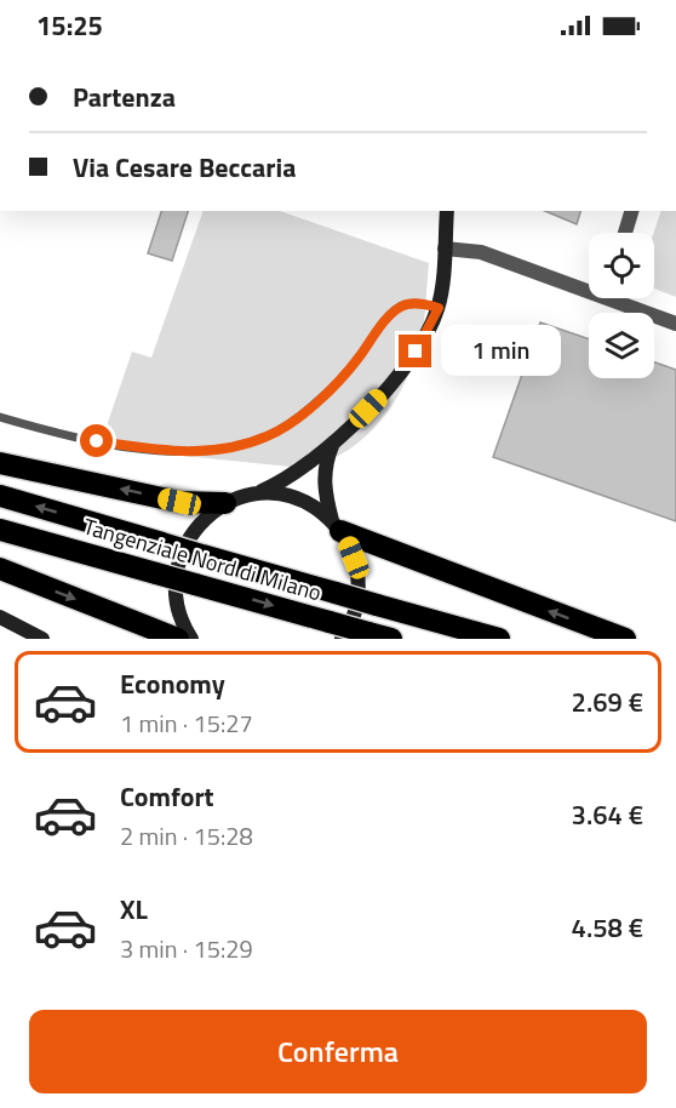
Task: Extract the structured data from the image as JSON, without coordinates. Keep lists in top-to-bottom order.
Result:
{
  "streets": {
    "highway": ["Tangenziale Nord di Milano"]
  },
  "page": {
    "status": "15:25",
    "banner": ["Partenza", "Via Cesare Beccaria"],
    "bubble": "1 min",
    "list": [
      {
        "name": "Economy",
        "note": "1 min · 15:27",
        "value": "2.69 €"
      },
      {
        "name": "Comfort",
        "note": "2 min · 15:28",
        "value": "3.64 €"
      },
      {
        "name": "XL",
        "note": "3 min · 15:29",
        "value": "4.58 €"
      }
    ],
    "buttons": "Conferma"
  }
}
